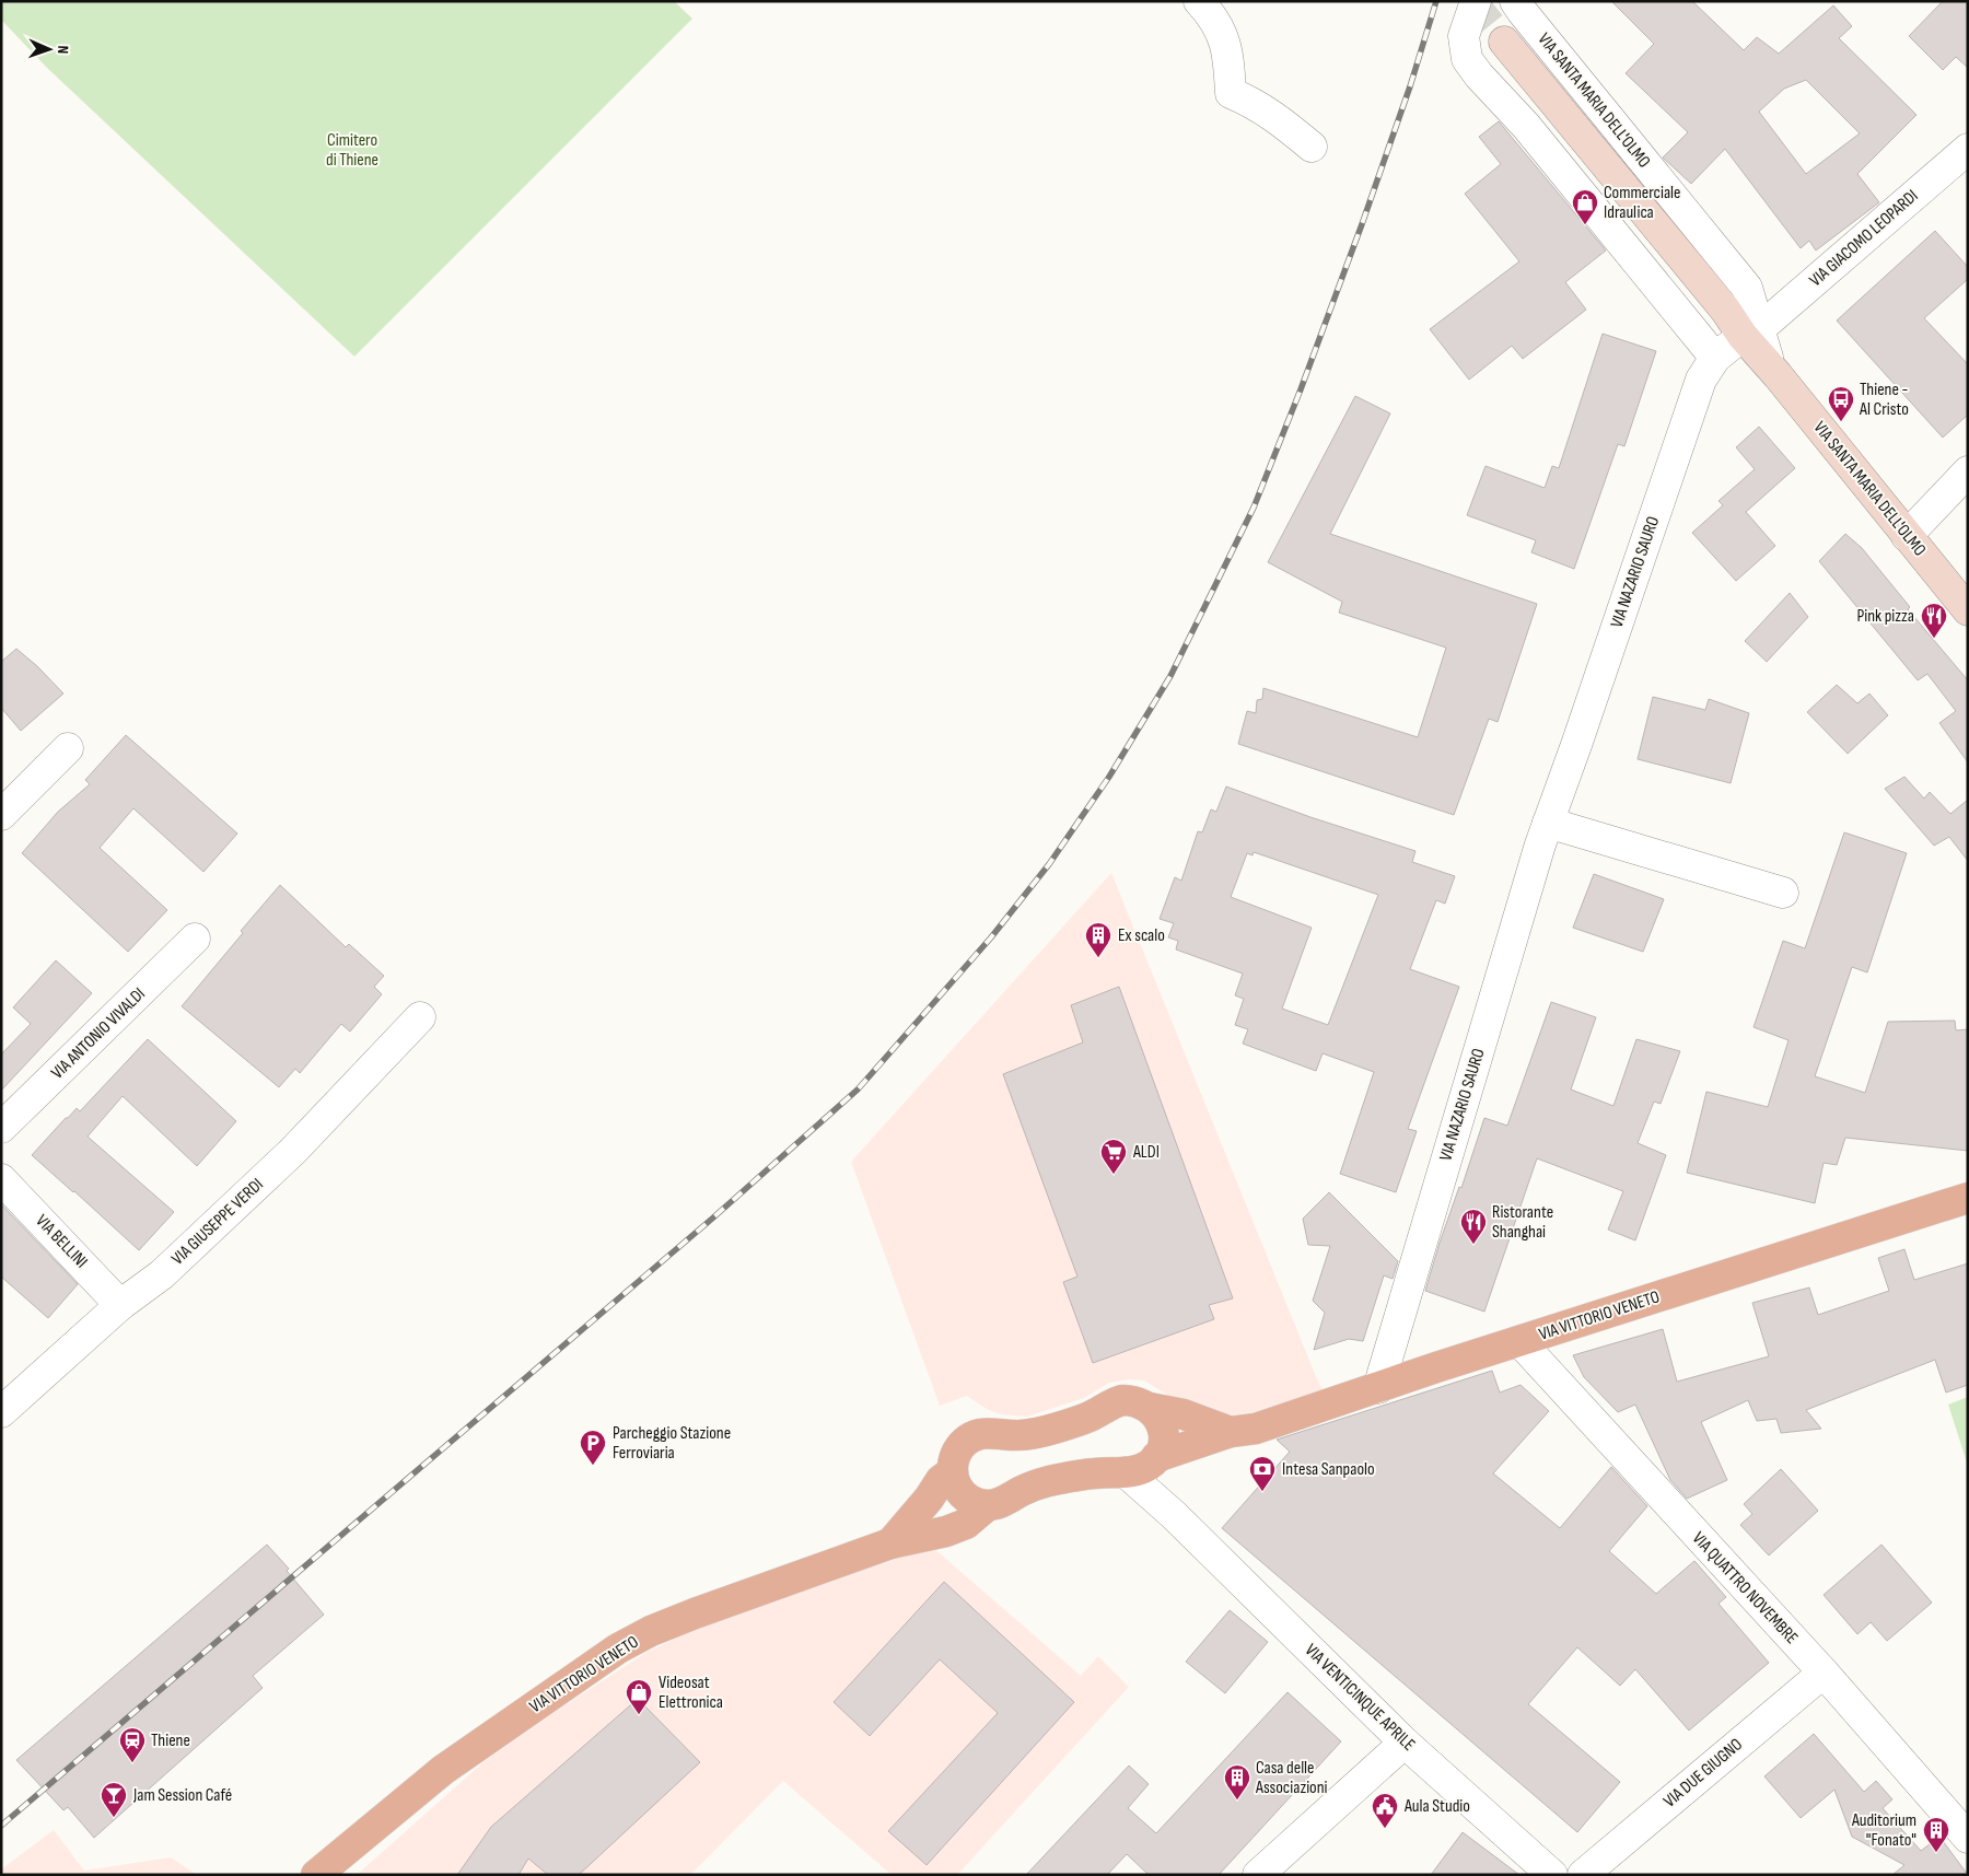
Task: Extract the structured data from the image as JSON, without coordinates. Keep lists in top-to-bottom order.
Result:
{
  "streets": {
    "main road": ["VIA SANTA MARIA DELL'OLMO", "VIA VITTORIO VENETO"],
    "street": [
      "VIA GIACOMO LEOPARDI",
      "VIA NAZARIO SAURO",
      "VIA ANTONIO VIVALDI",
      "VIA GIUSEPPE VERDI",
      "VIA BELLINI",
      "VIA QUATTRO NOVEMBRE",
      "VIA VENTICINQUE APRILE",
      "VIA DUE GIUGNO"
    ]
  },
  "crossings": [
    ["VIA SANTA MARIA DELL'OLMO", "VIA GIACOMO LEOPARDI"],
    ["VIA SANTA MARIA DELL'OLMO", "VIA NAZARIO SAURO"],
    ["VIA GIACOMO LEOPARDI", "VIA NAZARIO SAURO"],
    ["VIA NAZARIO SAURO", "VIA VITTORIO VENETO"],
    ["VIA GIUSEPPE VERDI", "VIA BELLINI"],
    ["VIA VITTORIO VENETO", "VIA QUATTRO NOVEMBRE"],
    ["VIA VITTORIO VENETO", "VIA VENTICINQUE APRILE"],
    ["VIA QUATTRO NOVEMBRE", "VIA DUE GIUGNO"]
  ],
  "parks": ["Cimitero di Thiene"],
  "places": {
    "shop": ["Commerciale Idraulica", "Videosat Elettronica"],
    "bus stop": ["Thiene - Al Cristo"],
    "restaurant": ["Pink pizza", "Ristorante Shanghai"],
    "building": ["Ex scalo", "Casa delle Associazioni", "Auditorium \"Fonato\""],
    "supermarket": ["ALDI"],
    "parking": ["Parcheggio Stazione Ferroviaria"],
    "bank": ["Intesa Sanpaolo"],
    "station": ["Thiene"],
    "bar": ["Jam Session Café"],
    "public building": ["Aula Studio"]
  },
  "north": "right"
}
